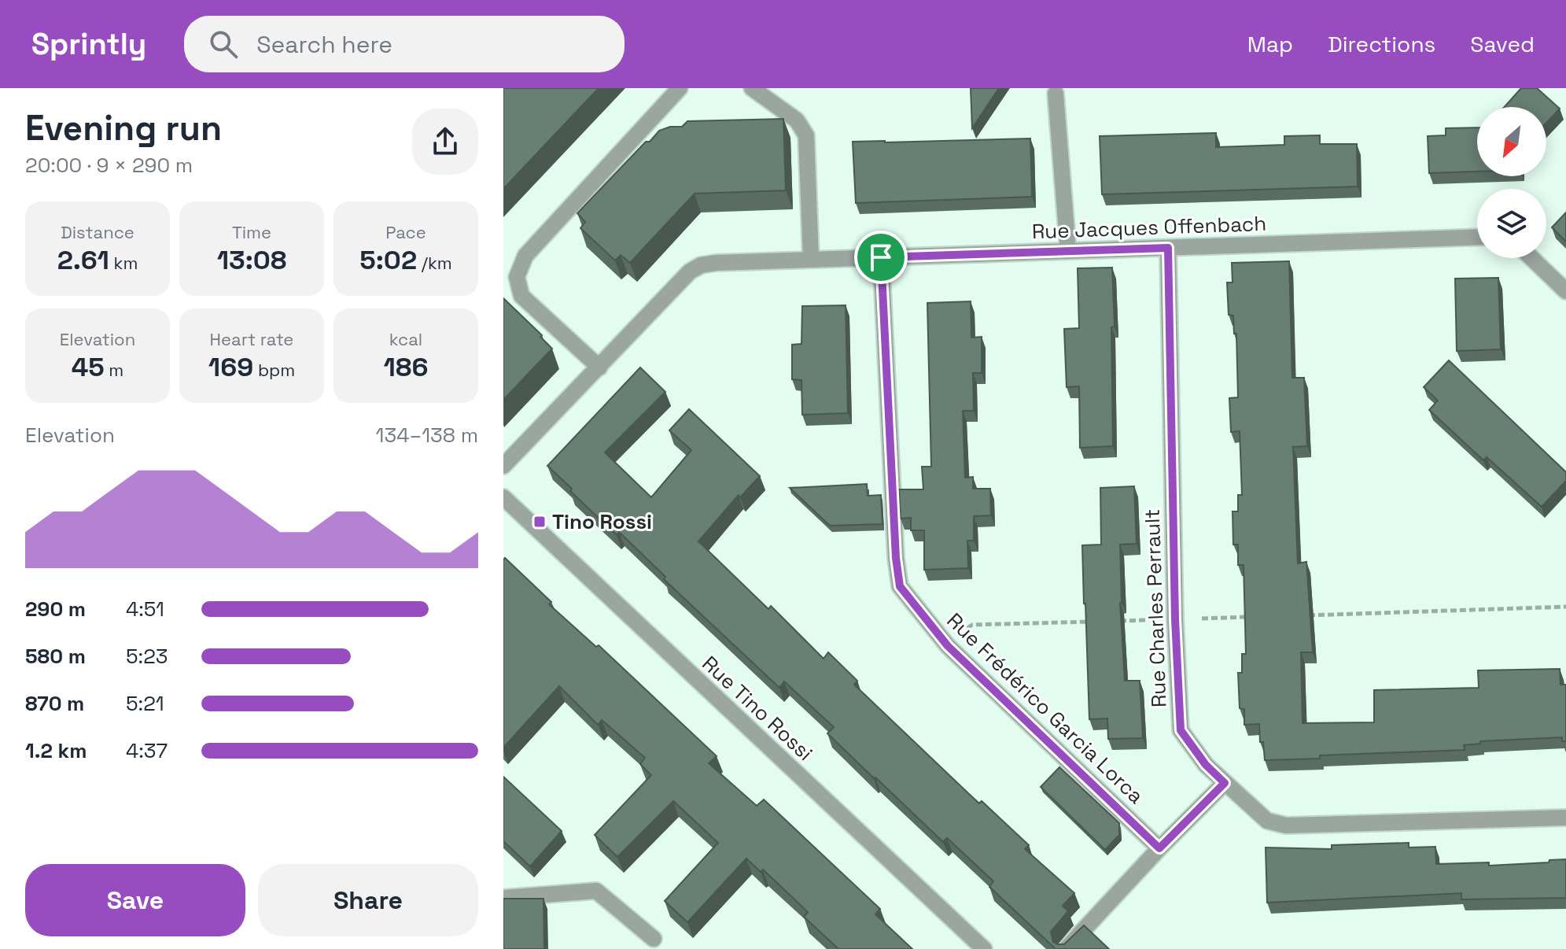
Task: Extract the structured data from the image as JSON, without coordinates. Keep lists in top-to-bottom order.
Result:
{
  "streets": {
    "street": [
      "Rue Jacques Offenbach",
      "Rue Charles Perrault",
      "Rue Tino Rossi",
      "Rue Frédérico Garcia Lorca"
    ]
  },
  "crossings": [
    ["Rue Jacques Offenbach", "Rue Charles Perrault"],
    ["Rue Jacques Offenbach", "Rue Frédérico Garcia Lorca"]
  ],
  "places": {
    "transit": ["Tino Rossi"]
  },
  "north": "bottom left",
  "page": {
    "header": "Sprintly",
    "search": "Search here",
    "nav": ["Map", "Directions", "Saved"],
    "heading": ["Evening run", "20:00 · 9 × 290 m"],
    "stats": [
      ["Distance", "2.61 km"],
      ["Time", "13:08"],
      ["Pace", "5:02 /km"],
      ["Elevation", "45 m"],
      ["Heart rate", "169 bpm"],
      ["kcal", "186"]
    ],
    "chart": ["Elevation", "134–138 m"],
    "list": [
      {
        "name": "290 m",
        "note": "4:51"
      },
      {
        "name": "580 m",
        "note": "5:23"
      },
      {
        "name": "870 m",
        "note": "5:21"
      },
      {
        "name": "1.2 km",
        "note": "4:37"
      }
    ],
    "buttons": ["Save", "Share"]
  }
}
